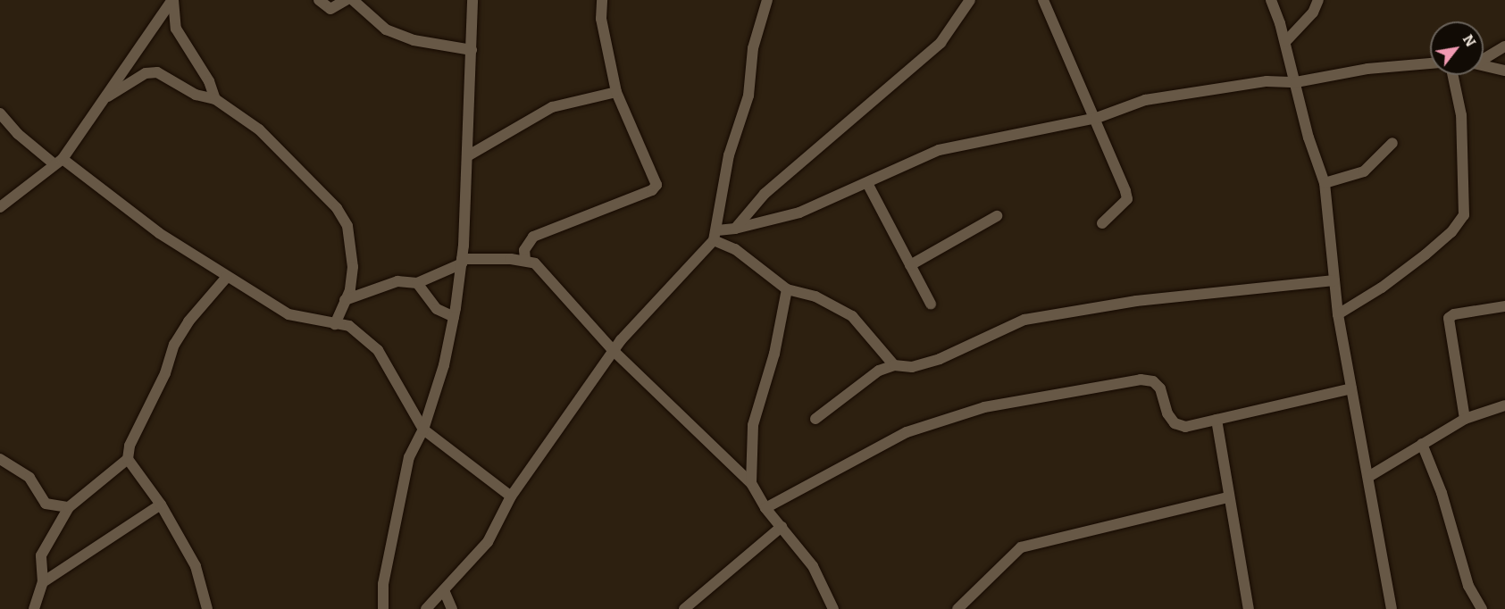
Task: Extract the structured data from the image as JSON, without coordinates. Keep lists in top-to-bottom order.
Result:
{
  "north": "top right"
}
